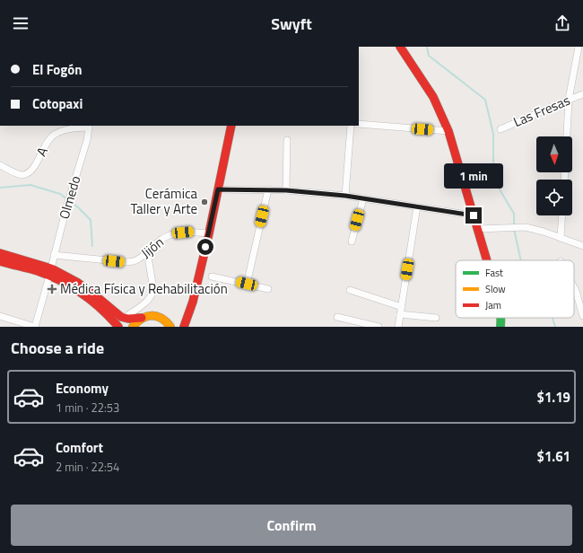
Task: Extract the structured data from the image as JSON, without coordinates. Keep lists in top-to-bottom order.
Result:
{
  "streets": {
    "street": [
      "Las Fresas",
      "A",
      "Olmedo",
      "Jijón"
    ]
  },
  "crossings": [
    ["A", "Olmedo"],
    ["Olmedo", "Jijón"]
  ],
  "places": {
    "other": ["Cerámica Taller y Arte"],
    "health": ["Médica Física y Rehabilitación"]
  },
  "legend": ["Fast", "Slow", "Jam"],
  "north": "bottom",
  "page": {
    "header": "Swyft",
    "banner": ["El Fogón", "Cotopaxi"],
    "bubble": "1 min",
    "heading": "Choose a ride",
    "list": [
      {
        "name": "Economy",
        "note": "1 min · 22:53",
        "value": "$1.19"
      },
      {
        "name": "Comfort",
        "note": "2 min · 22:54",
        "value": "$1.61"
      }
    ],
    "buttons": "Confirm"
  }
}
